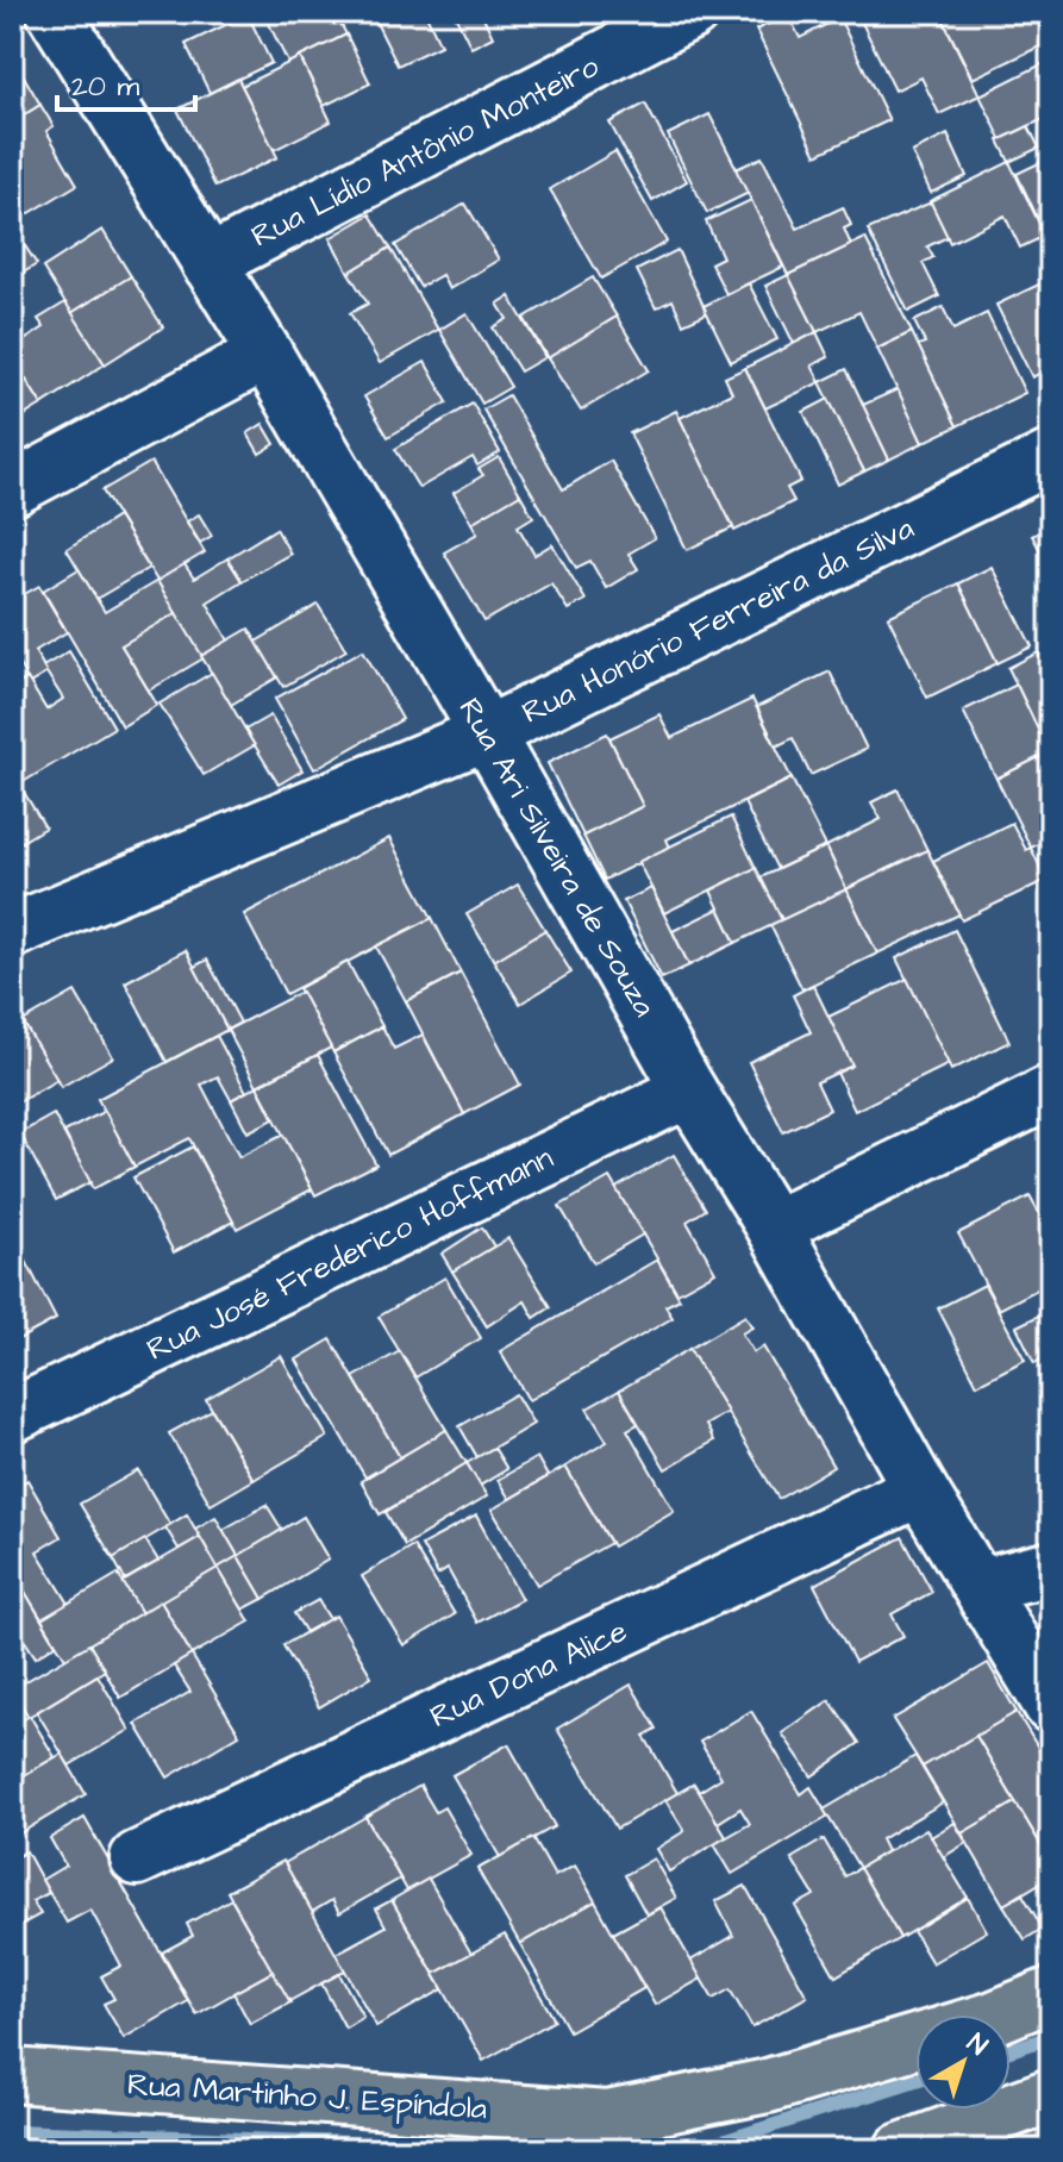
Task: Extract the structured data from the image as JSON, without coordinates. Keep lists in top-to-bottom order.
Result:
{
  "streets": {
    "main road": ["Rua Martinho J. Espíndola"],
    "street": [
      "Rua Lídio Antônio Monteiro",
      "Rua Honório Ferreira da Silva",
      "Rua Ari Silveira de Souza",
      "Rua José Frederico Hoffmann",
      "Rua Dona Alice"
    ]
  },
  "crossings": [
    ["Rua Lídio Antônio Monteiro", "Rua Ari Silveira de Souza"],
    ["Rua Honório Ferreira da Silva", "Rua Ari Silveira de Souza"],
    ["Rua Ari Silveira de Souza", "Rua José Frederico Hoffmann"],
    ["Rua Ari Silveira de Souza", "Rua Dona Alice"]
  ],
  "scale_bar": "20 m",
  "north": "top right"
}
